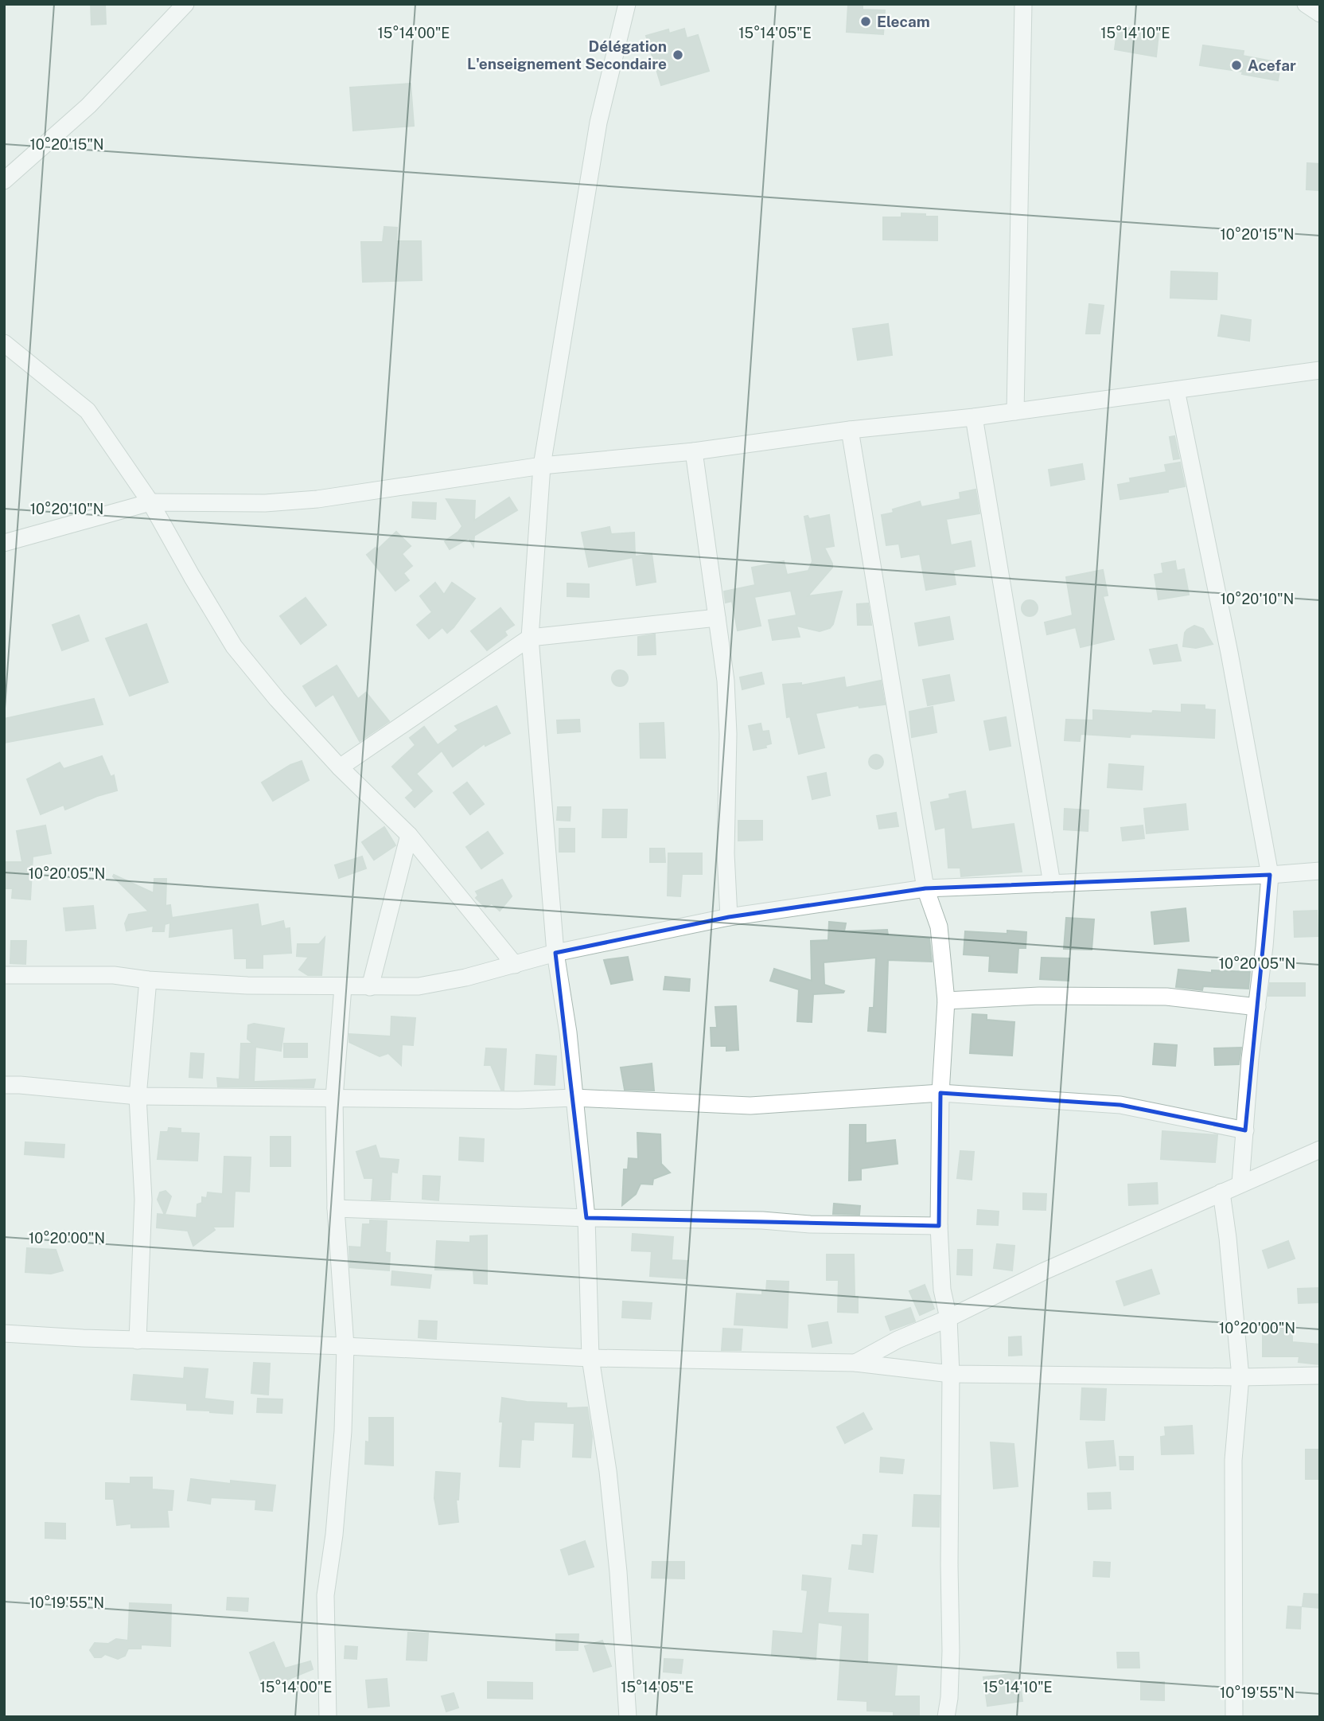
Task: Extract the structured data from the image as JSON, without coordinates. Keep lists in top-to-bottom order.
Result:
{
  "places": ["Elecam", "Délégation L'enseignement Secondaire", "Acefar"],
  "coordinates": [
    "15°14'00\"E",
    "15°14'05\"E",
    "15°14'10\"E",
    "10°20'15\"N",
    "10°20'10\"N",
    "10°20'05\"N",
    "10°20'00\"N",
    "10°19'55\"N"
  ]
}
